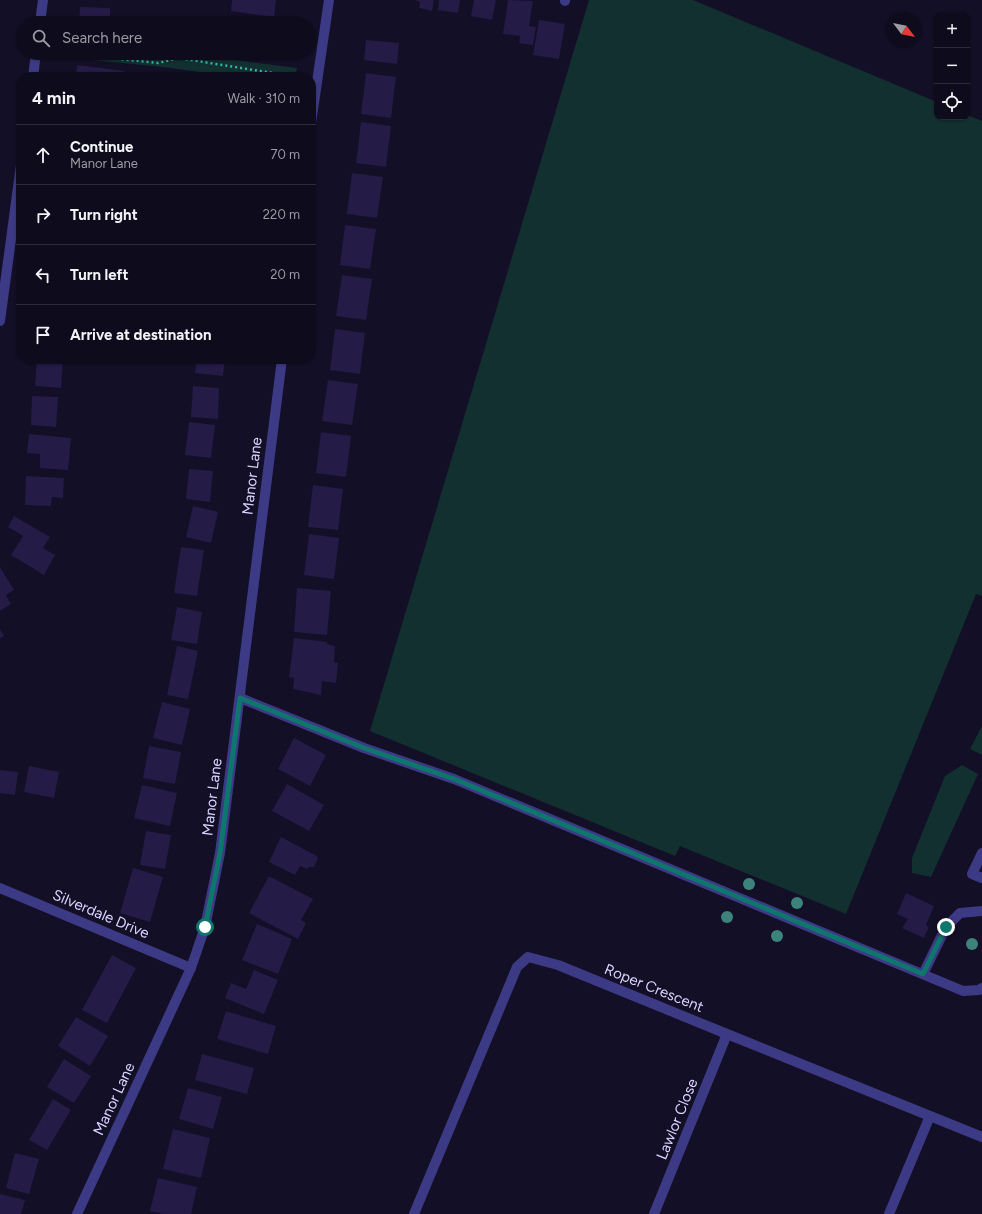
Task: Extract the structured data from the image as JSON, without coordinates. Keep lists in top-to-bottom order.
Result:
{
  "streets": {
    "street": [
      "Manor Lane",
      "Silverdale Drive",
      "Roper Crescent",
      "Lawlor Close"
    ]
  },
  "crossings": [
    ["Manor Lane", "Silverdale Drive"],
    ["Roper Crescent", "Lawlor Close"]
  ],
  "north": "bottom right",
  "page": {
    "map_buttons": ["+", "−"],
    "search": "Search here",
    "heading": ["4 min", "Walk · 310 m"],
    "list": [
      ["Continue", "Manor Lane", "70 m"],
      ["Turn right", "220 m"],
      ["Turn left", "20 m"],
      "Arrive at destination"
    ]
  }
}
